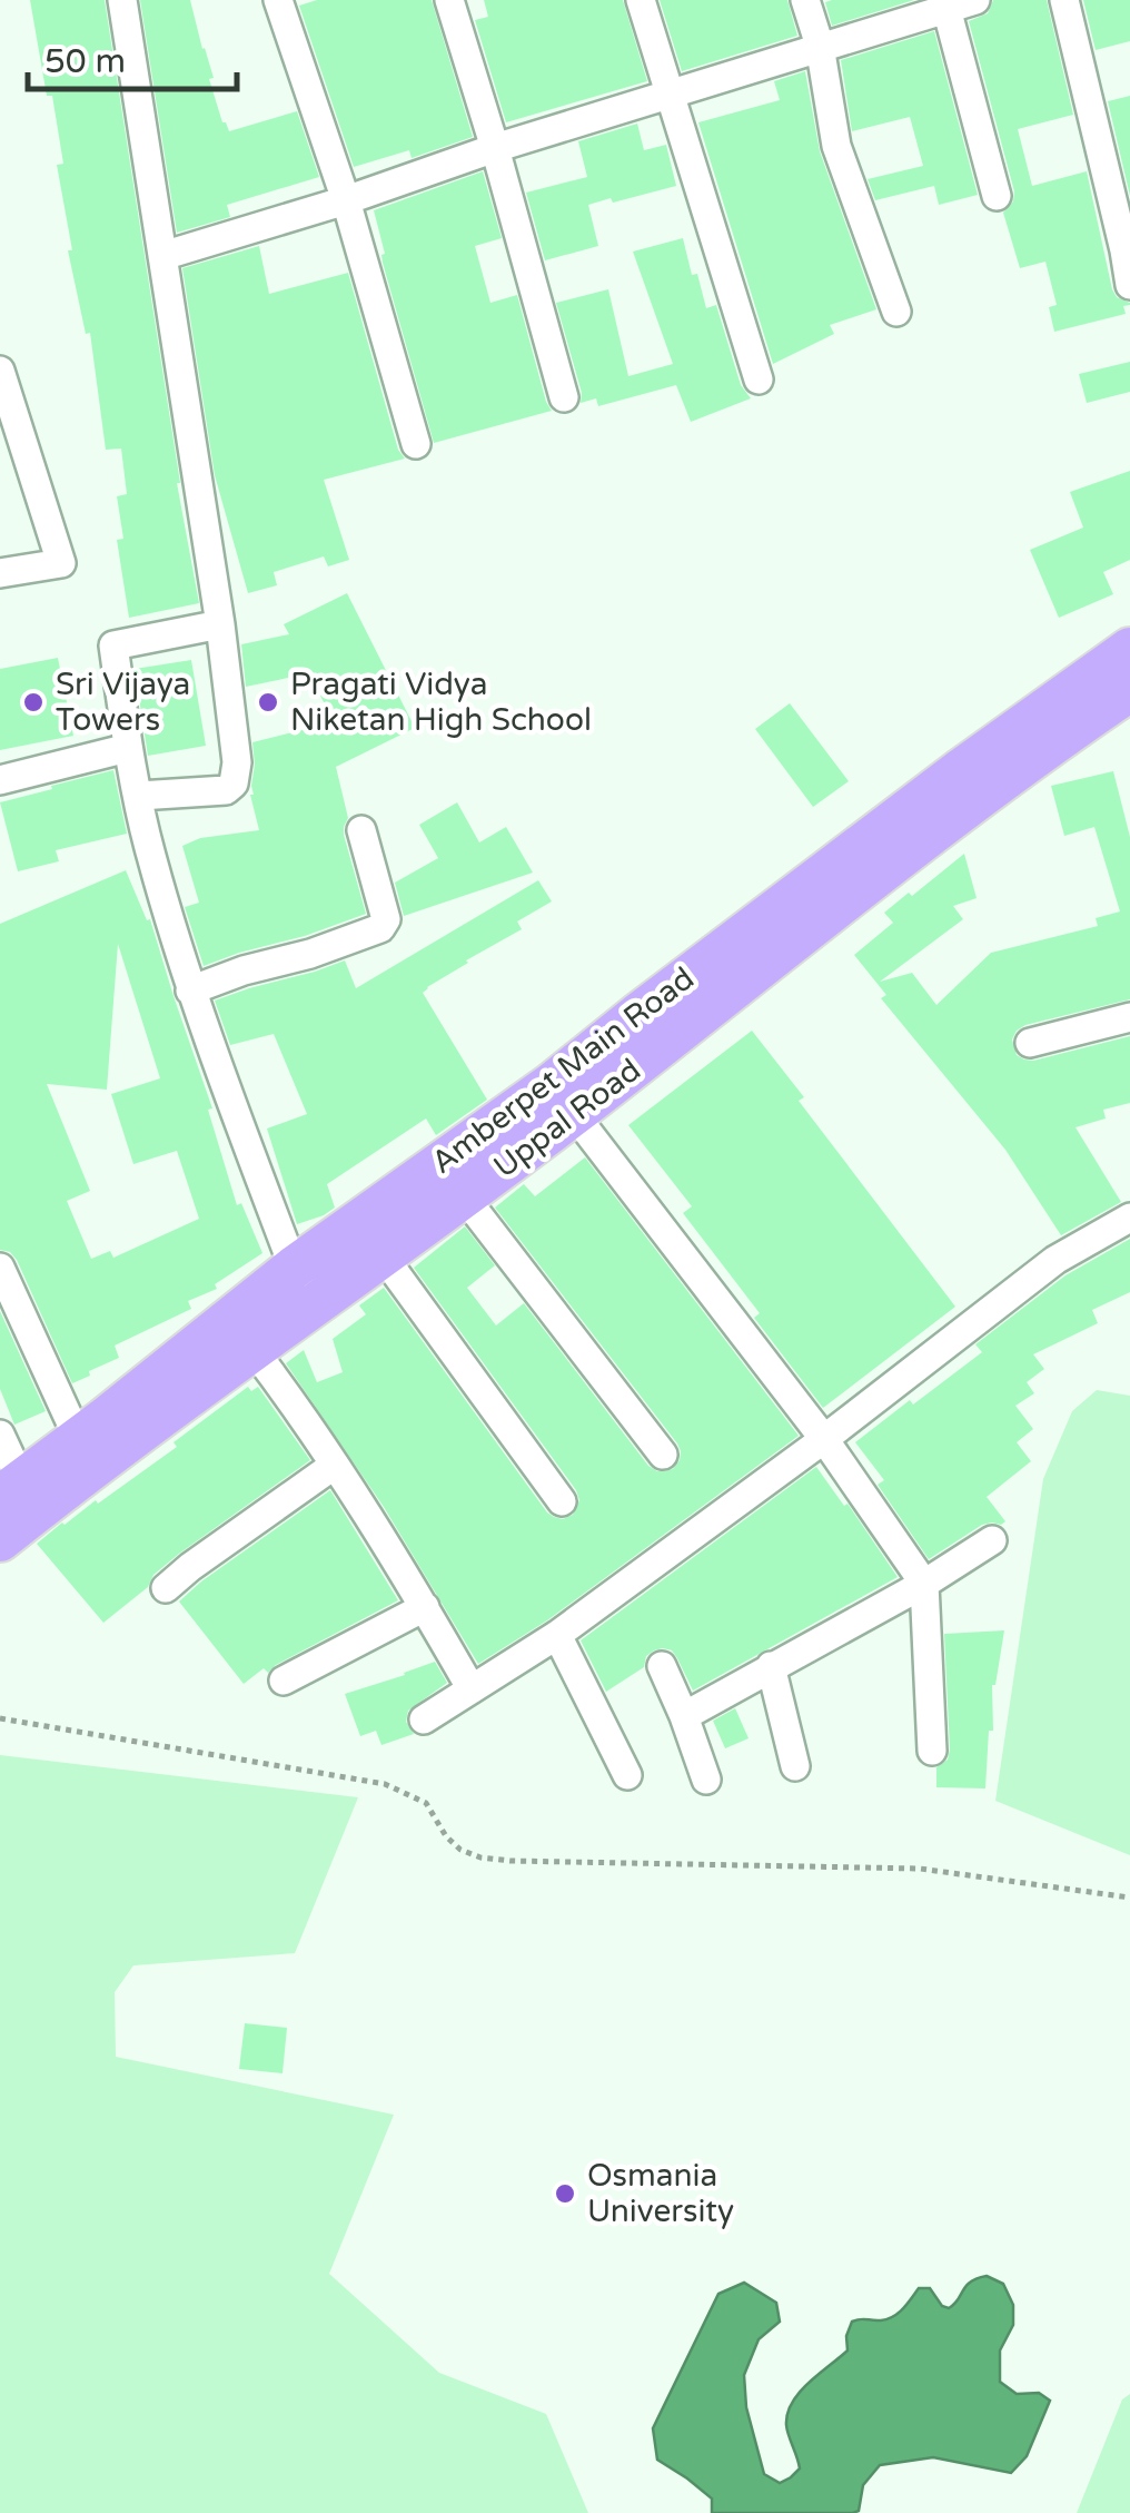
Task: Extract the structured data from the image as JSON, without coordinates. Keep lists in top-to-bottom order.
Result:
{
  "streets": {
    "highway": ["Amberpet Main Road", "Uppal Road"]
  },
  "places": ["Sri Vijaya Towers", "Pragati Vidya Niketan High School", "Osmania University"],
  "scale_bar": "50 m"
}
